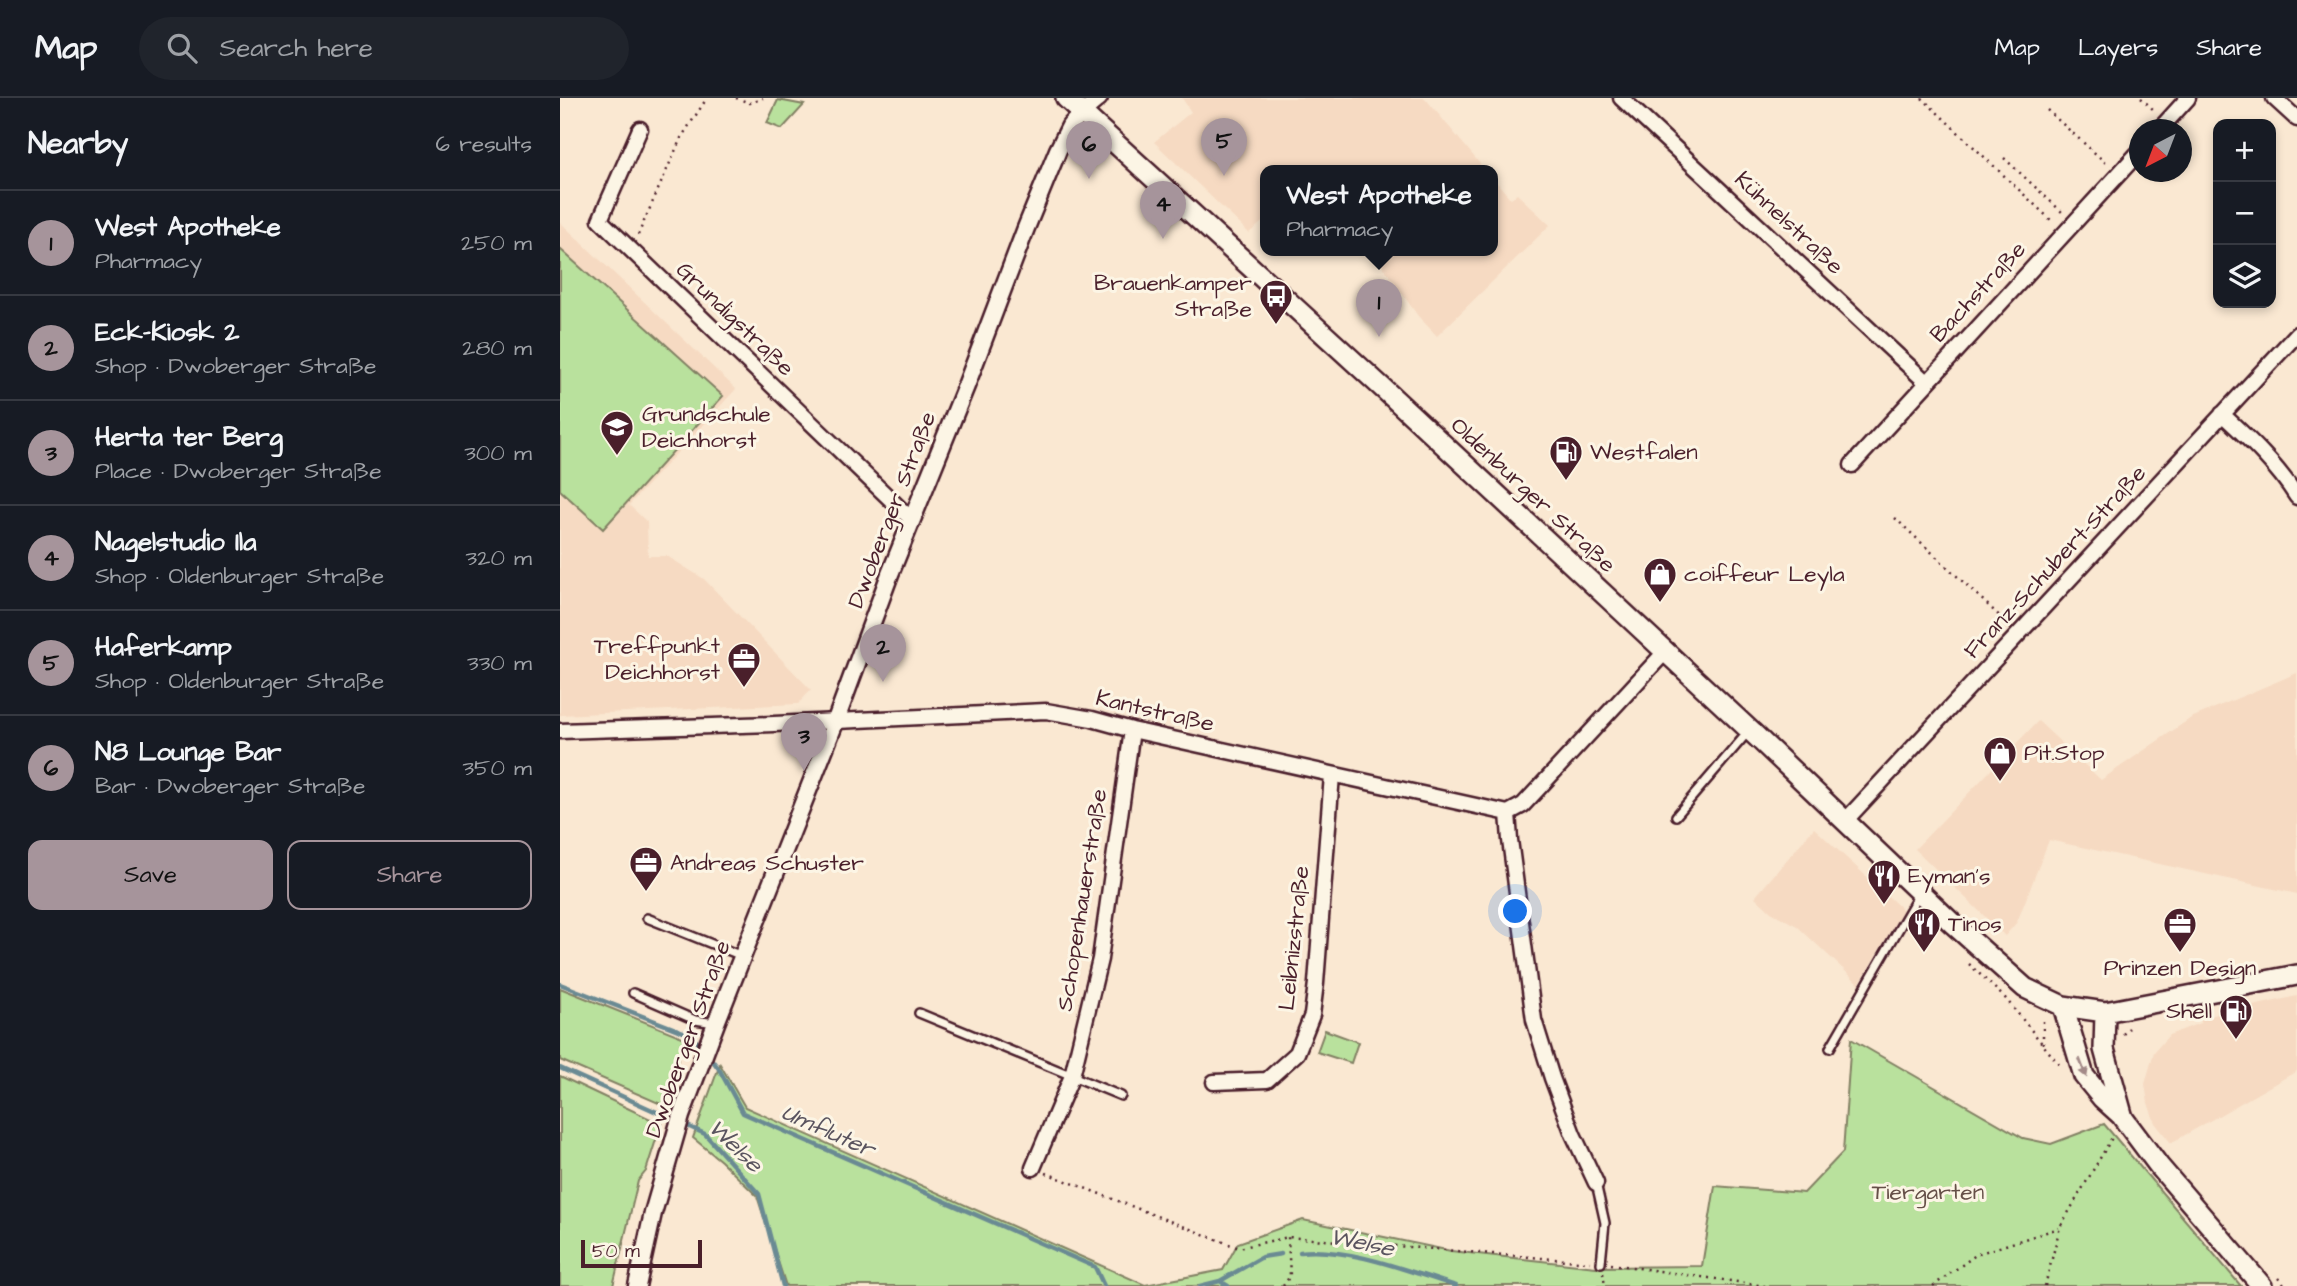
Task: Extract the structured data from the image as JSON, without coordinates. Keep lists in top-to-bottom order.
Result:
{
  "streets": {
    "main road": ["Oldenburger Straße"],
    "street": [
      "Kühnelstraße",
      "Bachstraße",
      "Grundigstraße",
      "Dwoberger Straße",
      "Franz-Schubert-Straße",
      "Kantstraße",
      "Schopenhauerstraße",
      "Leibnizstraße"
    ]
  },
  "crossings": [
    ["Kühnelstraße", "Bachstraße"],
    ["Grundigstraße", "Dwoberger Straße"],
    ["Oldenburger Straße", "Dwoberger Straße"],
    ["Oldenburger Straße", "Franz-Schubert-Straße"],
    ["Dwoberger Straße", "Kantstraße"],
    ["Kantstraße", "Schopenhauerstraße"],
    ["Kantstraße", "Leibnizstraße"]
  ],
  "water": ["Umfluter", "Welse"],
  "parks": ["Tiergarten"],
  "places": {
    "bus stop": ["Brauenkamper Straße"],
    "school or university": ["Grundschule Deichhorst"],
    "fuel station": ["Westfalen", "Shell"],
    "shop": ["coiffeur Leyla", "Pit.Stop"],
    "office": ["Treffpunkt Deichhorst", "Andreas Schuster", "Prinzen Design"],
    "restaurant": ["Eyman's", "Tinos"]
  },
  "scale_bar": "50 m",
  "north": "bottom left",
  "page": {
    "header": "Map",
    "search": "Search here",
    "nav": ["Map", "Layers", "Share"],
    "heading": ["Nearby", "6 results"],
    "pins": [
      "5",
      "6",
      "4",
      "1",
      "2",
      "3"
    ],
    "map_buttons": ["+", "−"],
    "popup": ["West Apotheke", "Pharmacy"],
    "list": [
      {
        "mark": "1",
        "name": "West Apotheke",
        "note": "Pharmacy",
        "value": "250 m"
      },
      {
        "mark": "2",
        "name": "Eck-Kiosk 2",
        "note": "Shop · Dwoberger Straße",
        "value": "280 m"
      },
      {
        "mark": "3",
        "name": "Herta ter Berg",
        "note": "Place · Dwoberger Straße",
        "value": "300 m"
      },
      {
        "mark": "4",
        "name": "Nagelstudio Ila",
        "note": "Shop · Oldenburger Straße",
        "value": "320 m"
      },
      {
        "mark": "5",
        "name": "Haferkamp",
        "note": "Shop · Oldenburger Straße",
        "value": "330 m"
      },
      {
        "mark": "6",
        "name": "N8 Lounge Bar",
        "note": "Bar · Dwoberger Straße",
        "value": "350 m"
      }
    ],
    "buttons": ["Save", "Share"],
    "scale": "50 m"
  }
}
